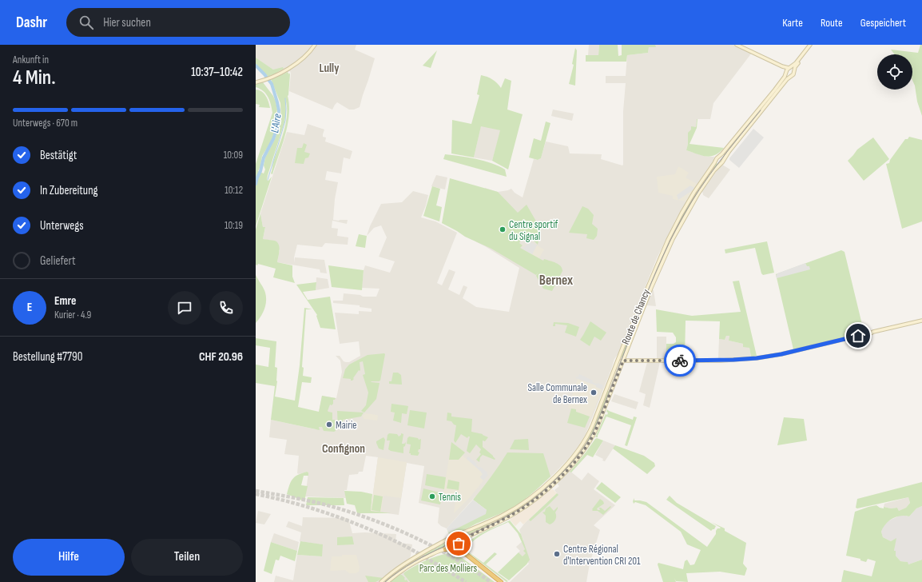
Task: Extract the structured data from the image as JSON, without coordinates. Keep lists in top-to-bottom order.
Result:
{
  "streets": {
    "main road": ["Route de Chancy"]
  },
  "districts": ["Lully", "Bernex", "Confignon"],
  "water": ["L'Aire"],
  "parks": ["Parc des Molliers"],
  "places": [
    "Centre sportif du Signal",
    "Salle Communale de Bernex",
    "Mairie",
    "Tennis",
    "Centre Régional d'Intervention CRI 201"
  ],
  "page": {
    "header": "Dashr",
    "search": "Hier suchen",
    "nav": ["Karte", "Route", "Gespeichert"],
    "heading": ["4 Min.", "Ankunft in", "10:37–10:42"],
    "panel": [
      "Emre",
      "Kurier · 4.9",
      "Bestellung #7790",
      "CHF 20.96"
    ],
    "bar": "Unterwegs · 670 m",
    "list": [
      ["Bestätigt", "10:09"],
      ["In Zubereitung", "10:12"],
      ["Unterwegs", "10:19"],
      "Geliefert"
    ],
    "round": "E",
    "buttons": ["Hilfe", "Teilen"]
  }
}
